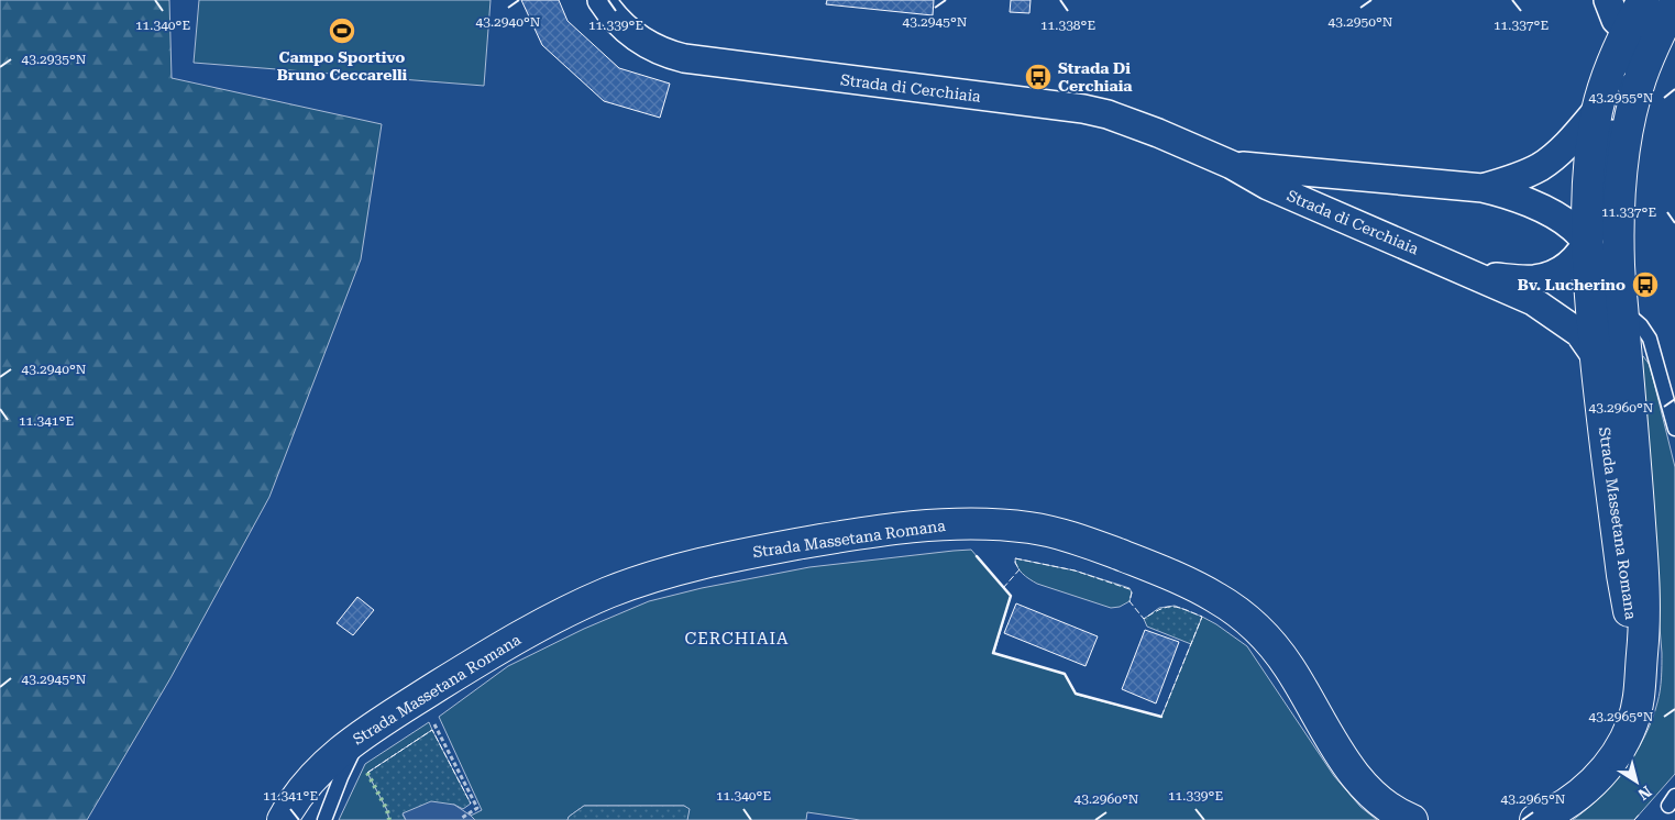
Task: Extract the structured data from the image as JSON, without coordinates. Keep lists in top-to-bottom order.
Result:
{
  "streets": {
    "main road": ["Strada Massetana Romana"],
    "street": ["Strada di Cerchiaia"]
  },
  "crossings": [
    ["Strada di Cerchiaia", "Strada Massetana Romana"]
  ],
  "districts": ["CERCHIAIA"],
  "places": {
    "sports": ["Campo Sportivo Bruno Ceccarelli"],
    "bus stop": ["Strada Di Cerchiaia", "Bv. Lucherino"]
  },
  "north": "bottom right",
  "coordinates": [
    "43.2940°N",
    "43.2945°N",
    "43.2950°N",
    "11.340°E",
    "11.339°E",
    "11.338°E",
    "11.337°E",
    "43.2935°N",
    "43.2955°N",
    "43.2960°N",
    "11.341°E",
    "43.2965°N"
  ]
}
